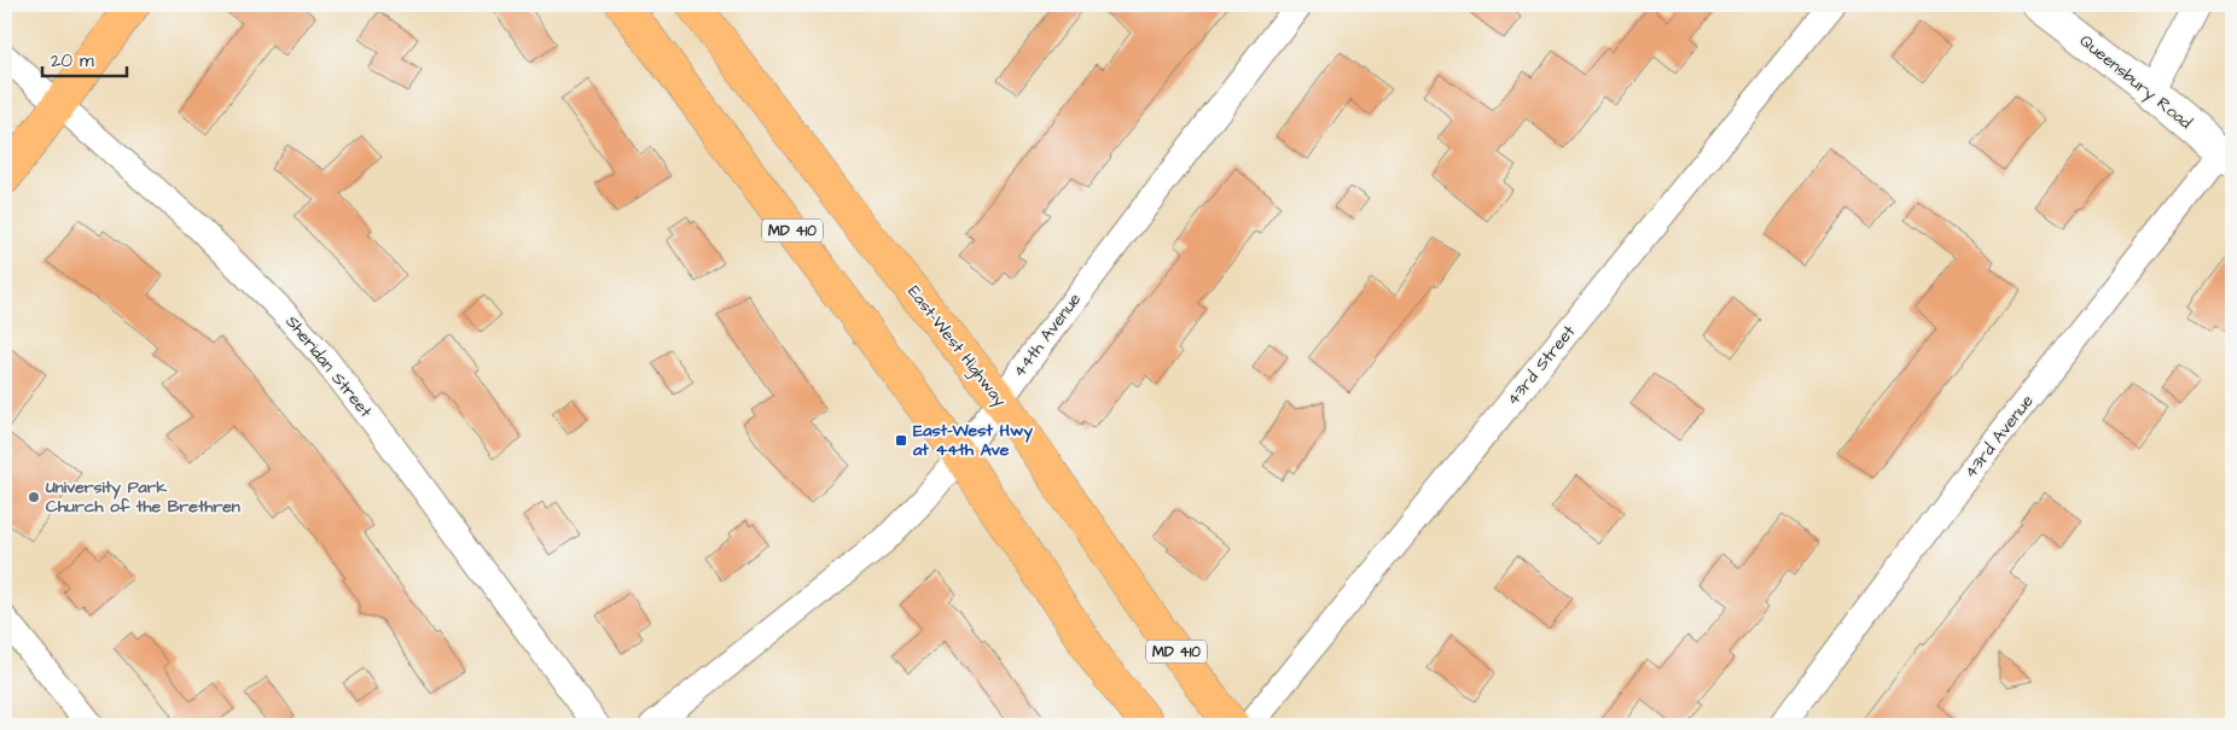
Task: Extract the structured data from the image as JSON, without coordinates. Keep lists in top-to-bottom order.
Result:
{
  "streets": {
    "main road": ["MD 410", "East-West Highway"],
    "street": [
      "Queensbury Road",
      "44th Avenue",
      "43rd Street",
      "Sheridan Street",
      "43rd Avenue"
    ]
  },
  "crossings": [
    ["Queensbury Road", "43rd Avenue"],
    ["MD 410", "44th Avenue"],
    ["44th Avenue", "East-West Highway"]
  ],
  "places": {
    "transit": ["East-West Hwy at 44th Ave"],
    "other": ["University Park Church of the Brethren"]
  },
  "scale_bar": "20 m"
}
